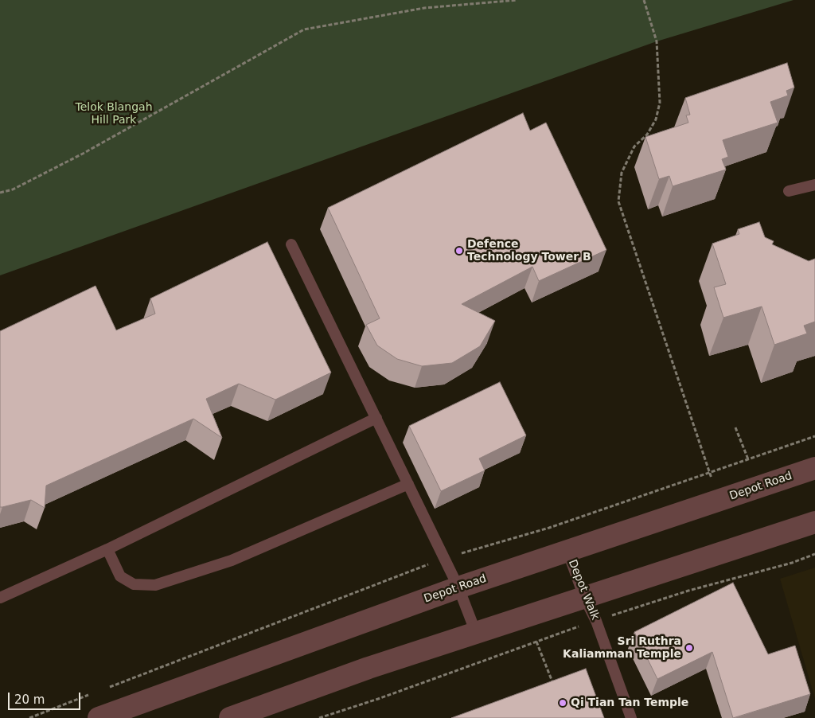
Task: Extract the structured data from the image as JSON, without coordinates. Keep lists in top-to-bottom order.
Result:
{
  "streets": {
    "street": ["Depot Road"],
    "lane": ["Depot Walk"]
  },
  "crossings": [
    ["Depot Road", "Depot Walk"]
  ],
  "parks": ["Telok Blangah Hill Park"],
  "places": ["Defence Technology Tower B", "Sri Ruthra Kaliamman Temple", "Qi Tian Tan Temple"],
  "scale_bar": "20 m"
}
